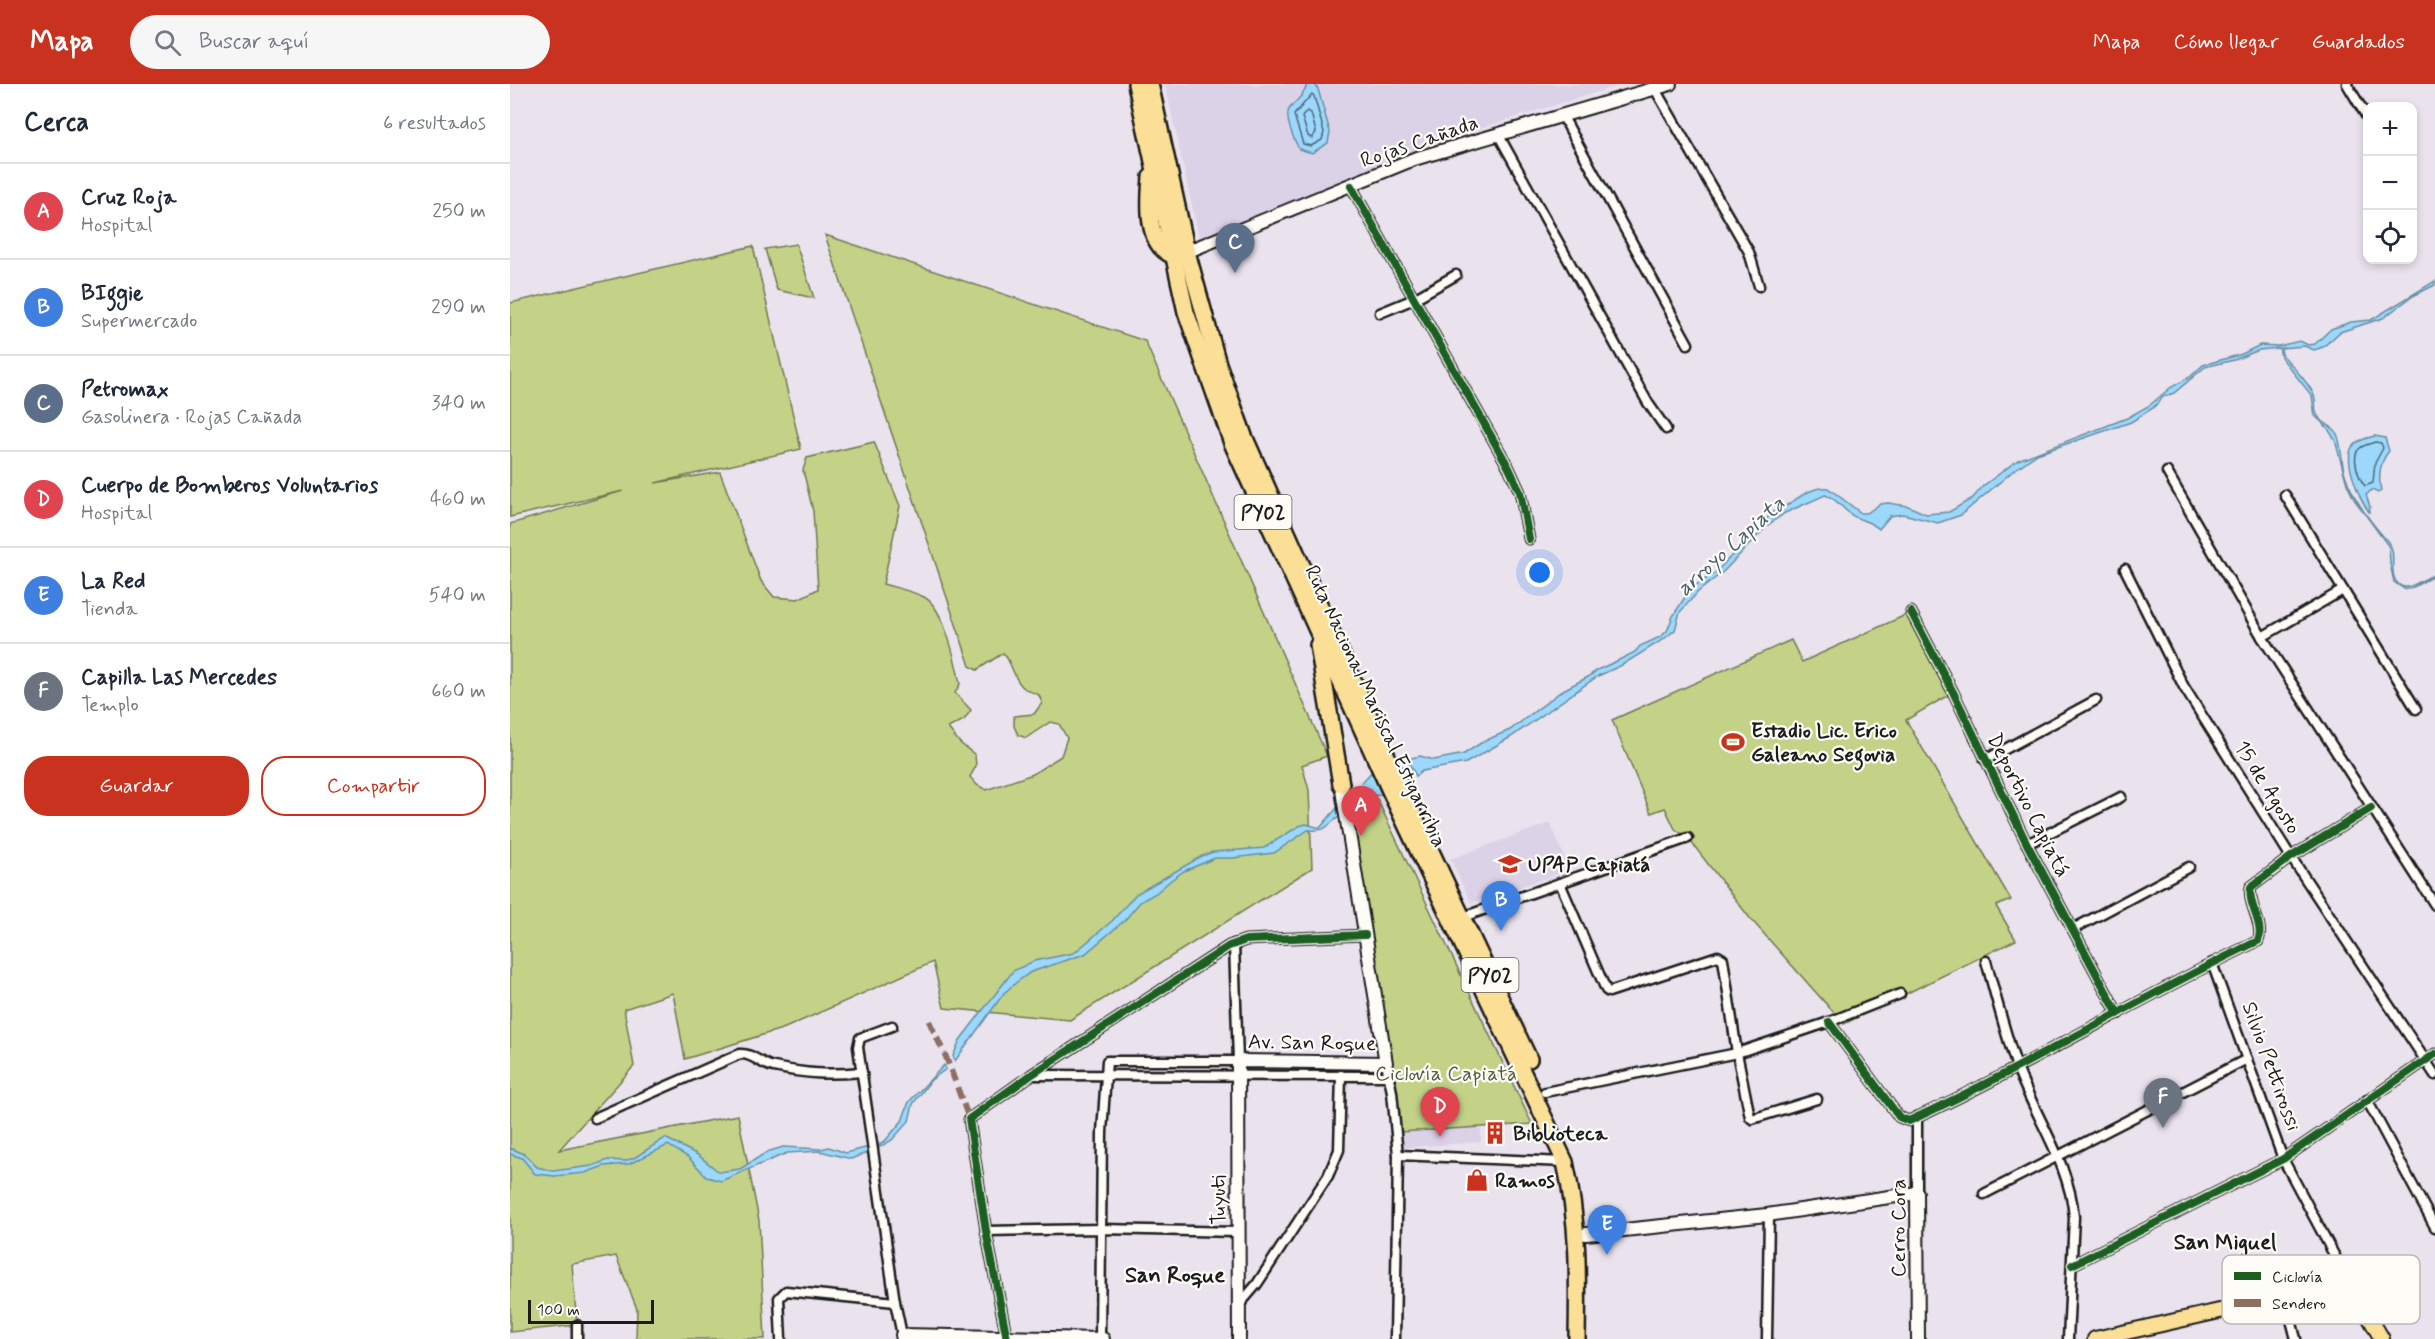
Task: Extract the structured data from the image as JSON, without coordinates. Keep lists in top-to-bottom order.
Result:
{
  "streets": {
    "highway": ["PY02", "Ruta Nacional Mariscal Estigarribia"],
    "main road": ["Silvio Pettirossi"],
    "street": [
      "Rojas Cañada",
      "15 de Agosto",
      "Deportivo Capiatá",
      "Av. San Roque",
      "Tuyuti",
      "Cerro Cora"
    ]
  },
  "crossings": [
    ["Rojas Cañada", "Ruta Nacional Mariscal Estigarribia"],
    ["Av. San Roque", "Tuyuti"]
  ],
  "districts": ["San Miguel", "San Roque"],
  "water": ["arroyo Capiata"],
  "parks": ["Ciclovía Capiatá"],
  "places": {
    "sports": ["Estadio Lic. Erico Galeano Segovia"],
    "school or university": ["UPAP Capiatá"],
    "building": ["Biblioteca"],
    "shop": ["Ramos"]
  },
  "legend": ["Ciclovía", "Sendero"],
  "scale_bar": "100 m",
  "page": {
    "header": "Mapa",
    "search": "Buscar aquí",
    "nav": ["Mapa", "Cómo llegar", "Guardados"],
    "heading": ["Cerca", "6 resultados"],
    "map_buttons": ["+", "−"],
    "list": [
      {
        "mark": "A",
        "name": "Cruz Roja",
        "note": "Hospital",
        "value": "250 m"
      },
      {
        "mark": "B",
        "name": "BIggie",
        "note": "Supermercado",
        "value": "290 m"
      },
      {
        "mark": "C",
        "name": "Petromax",
        "note": "Gasolinera · Rojas Cañada",
        "value": "340 m"
      },
      {
        "mark": "D",
        "name": "Cuerpo de Bomberos Voluntarios",
        "note": "Hospital",
        "value": "460 m"
      },
      {
        "mark": "E",
        "name": "La Red",
        "note": "Tienda",
        "value": "540 m"
      },
      {
        "mark": "F",
        "name": "Capilla Las Mercedes",
        "note": "Templo",
        "value": "660 m"
      }
    ],
    "pins": [
      "C",
      "A",
      "B",
      "F",
      "D",
      "E"
    ],
    "buttons": ["Guardar", "Compartir"],
    "scale": "100 m"
  }
}
